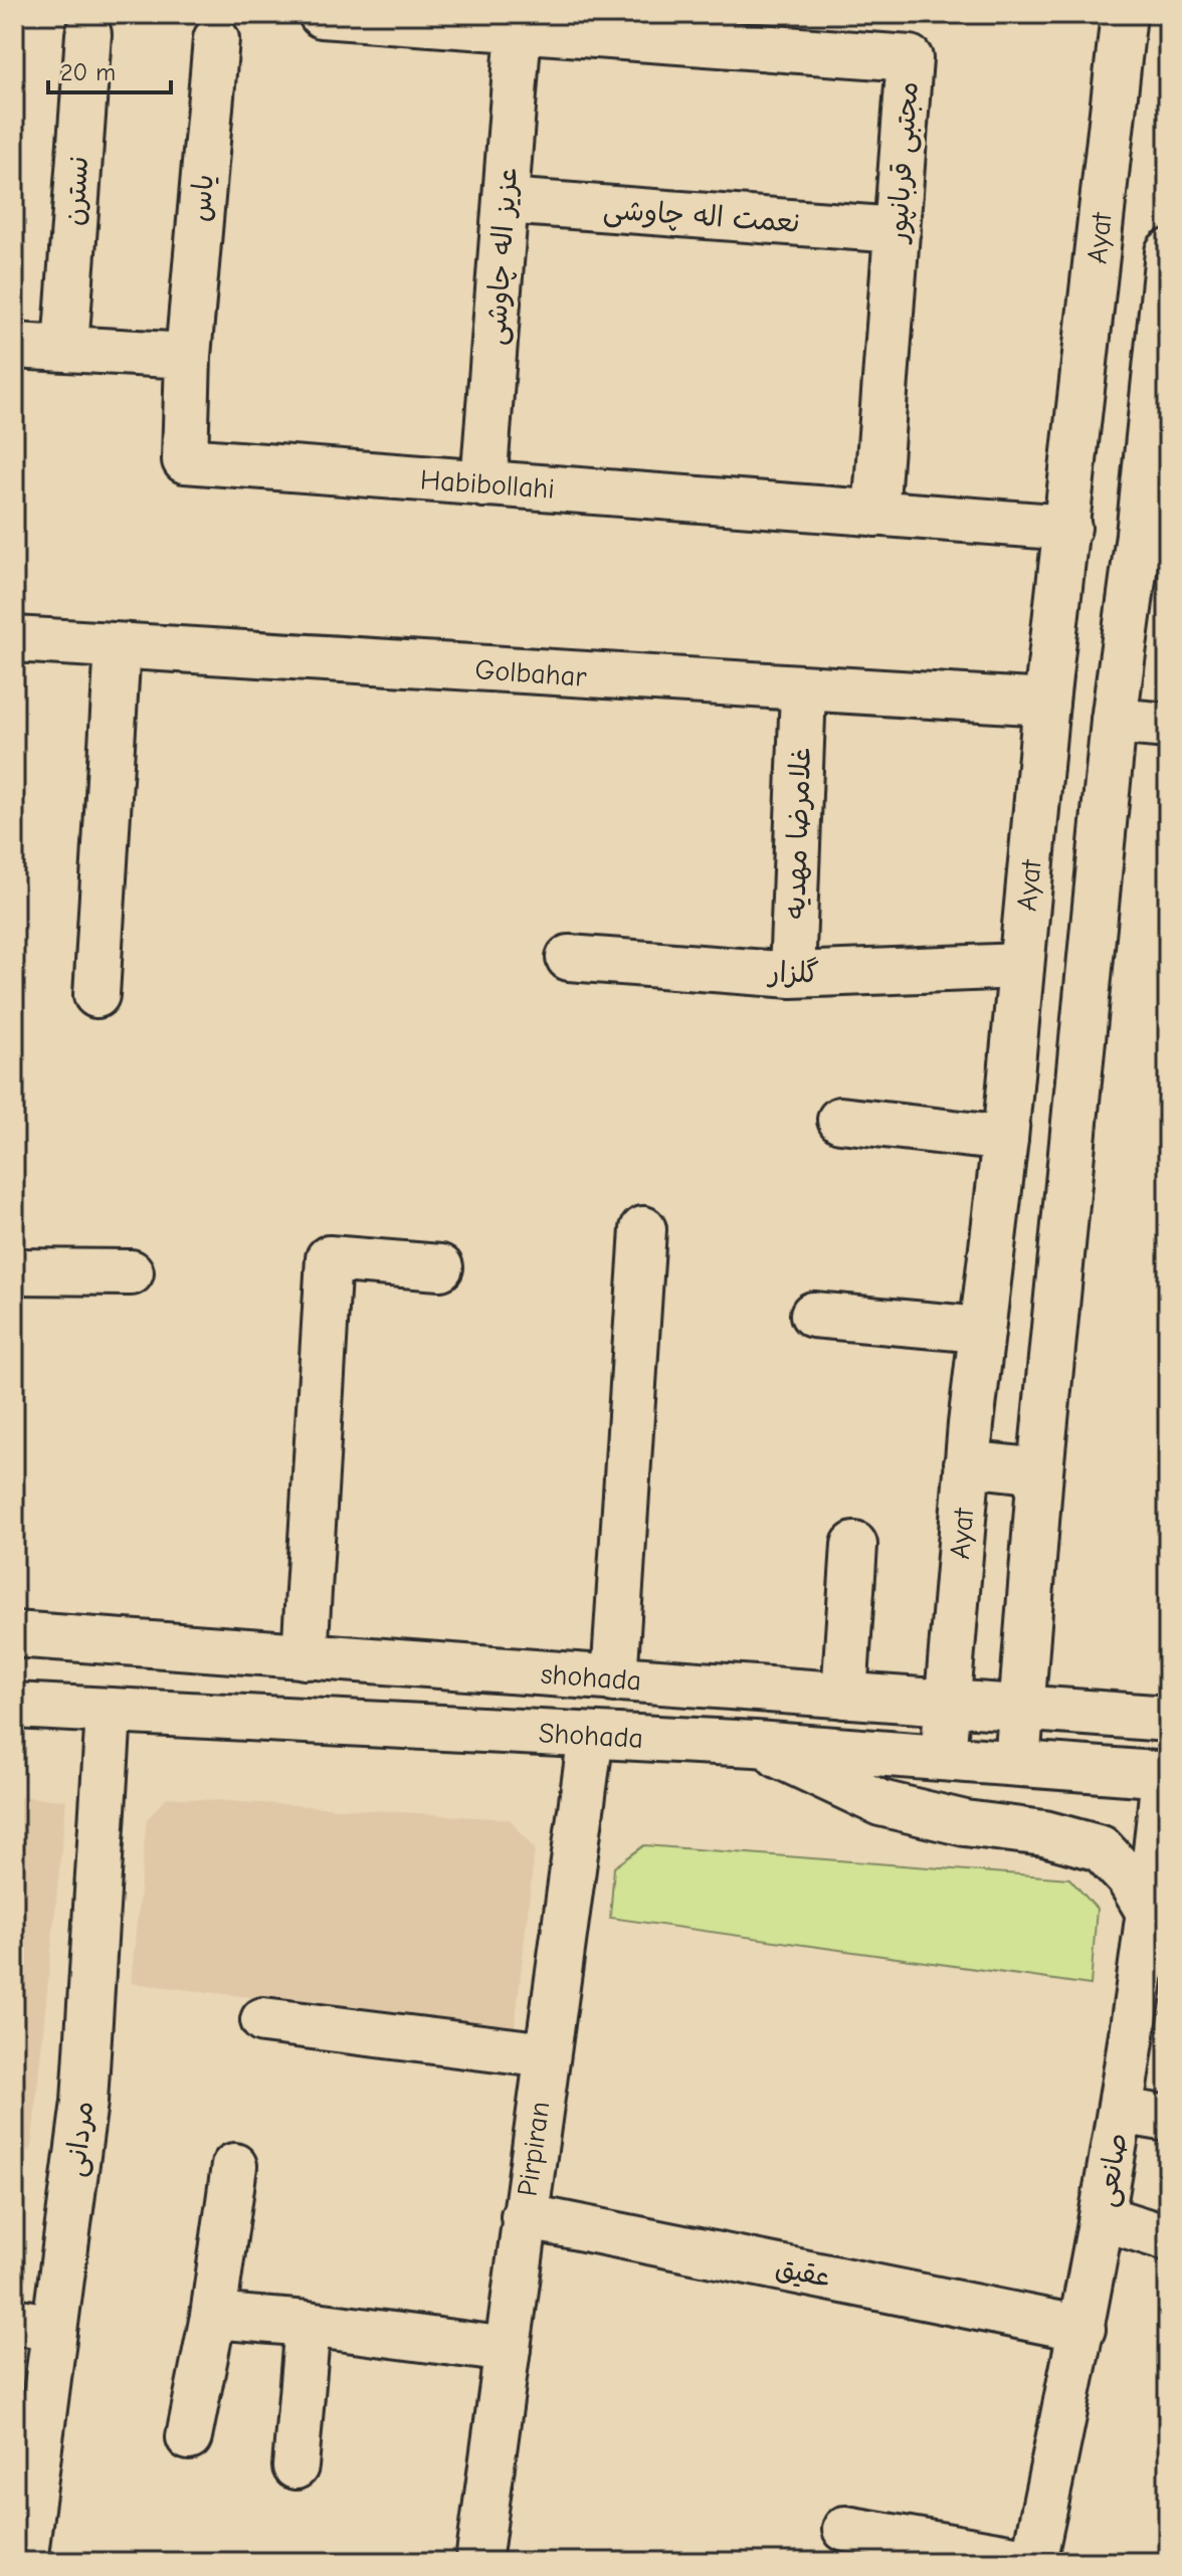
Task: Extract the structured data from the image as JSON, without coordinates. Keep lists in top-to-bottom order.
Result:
{
  "streets": {
    "main road": [
      "مجتبی قربانپور",
      "نسترن",
      "یاس",
      "نعمت اله چاوشی",
      "Ayat",
      "عزیز اله چاوشی",
      "Habibollahi",
      "Golbahar",
      "غلامرضا مهدیه",
      "گلزار",
      "shohada",
      "Shohada",
      "مردانی",
      "Pirpiran",
      "صانعی",
      "عقیق"
    ]
  },
  "crossings": [
    ["مجتبی قربانپور", "نعمت اله چاوشی"],
    ["مجتبی قربانپور", "عزیز اله چاوشی"],
    ["مجتبی قربانپور", "Habibollahi"],
    ["یاس", "Habibollahi"],
    ["نعمت اله چاوشی", "عزیز اله چاوشی"],
    ["Ayat", "Habibollahi"],
    ["Ayat", "Golbahar"],
    ["Ayat", "گلزار"],
    ["Ayat", "shohada"],
    ["Ayat", "Shohada"],
    ["عزیز اله چاوشی", "Habibollahi"],
    ["Golbahar", "غلامرضا مهدیه"],
    ["غلامرضا مهدیه", "گلزار"],
    ["Shohada", "مردانی"],
    ["Shohada", "Pirpiran"],
    ["Shohada", "صانعی"],
    ["Pirpiran", "عقیق"],
    ["صانعی", "عقیق"]
  ],
  "scale_bar": "20 m"
}
